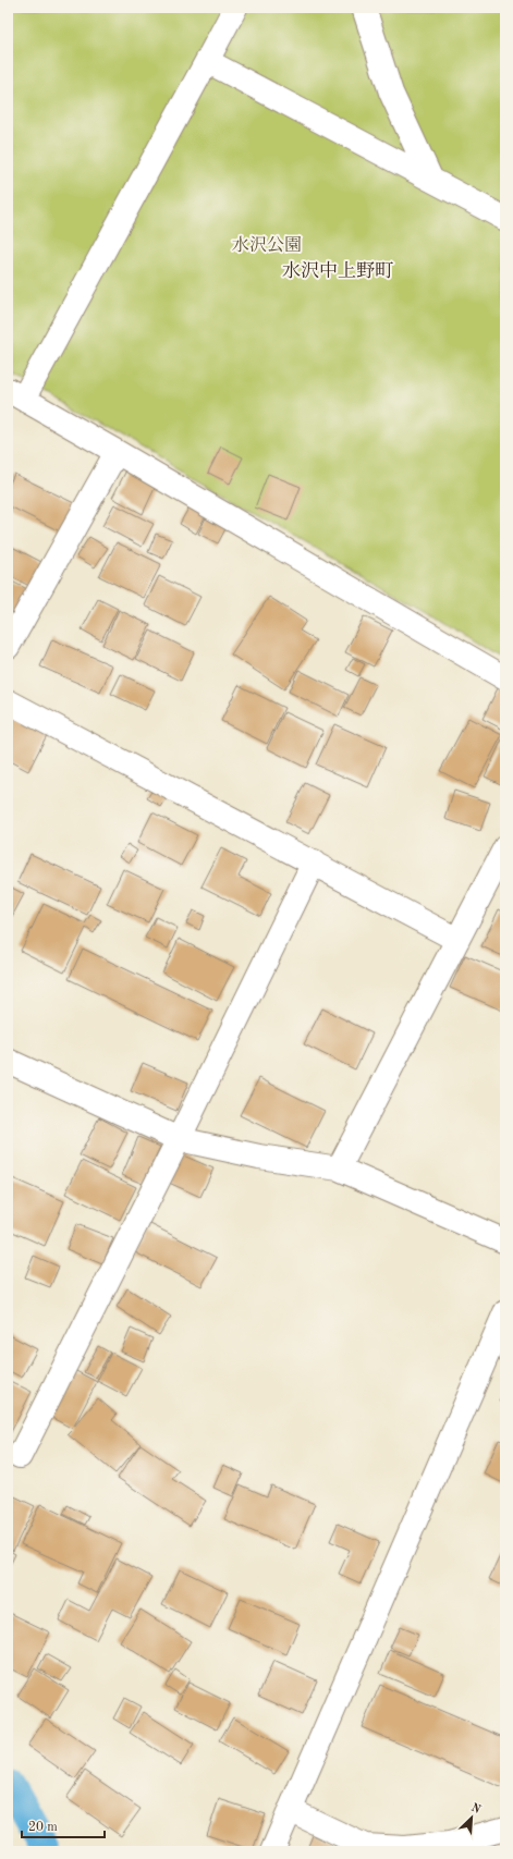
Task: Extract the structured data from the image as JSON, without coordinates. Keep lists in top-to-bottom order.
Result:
{
  "districts": ["水沢中上野町"],
  "parks": ["水沢公園"],
  "scale_bar": "20 m",
  "north": "top right"
}
